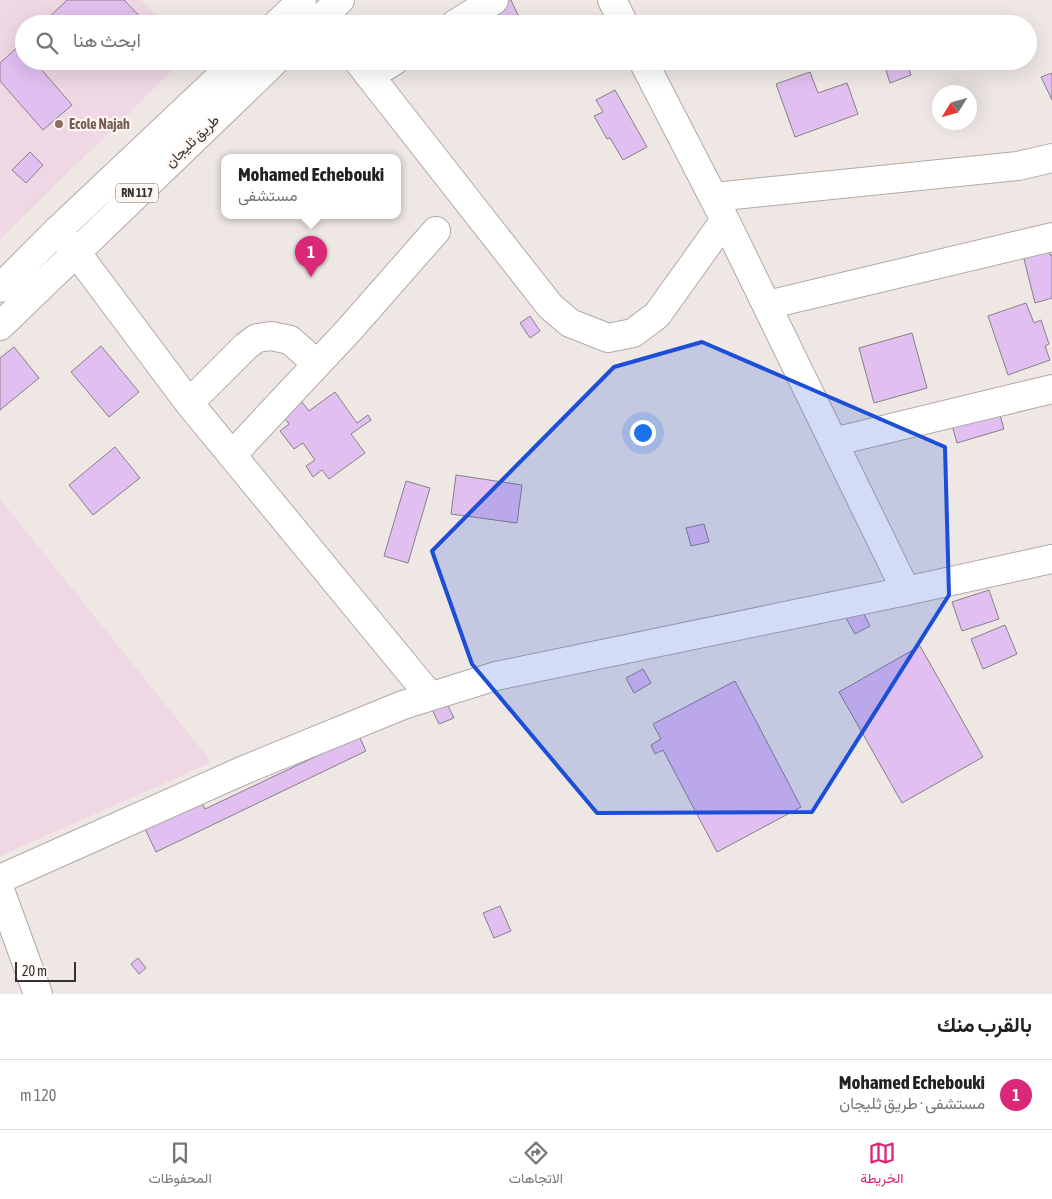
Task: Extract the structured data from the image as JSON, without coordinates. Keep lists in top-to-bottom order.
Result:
{
  "streets": {
    "street": ["طريق ثليجان", "RN 117"]
  },
  "places": ["Ecole Najah"],
  "scale_bar": "20 m",
  "north": "bottom left",
  "page": {
    "search": "ابحث هنا",
    "popup": ["Mohamed Echebouki", "مستشفى"],
    "pins": "1",
    "scale": "20 m",
    "heading": "بالقرب منك",
    "list": [
      {
        "mark": "1",
        "name": "Mohamed Echebouki",
        "note": "مستشفى · طريق ثليجان",
        "value": "120 m"
      }
    ],
    "nav": ["الخريطة", "الاتجاهات", "المحفوظات"]
  }
}
